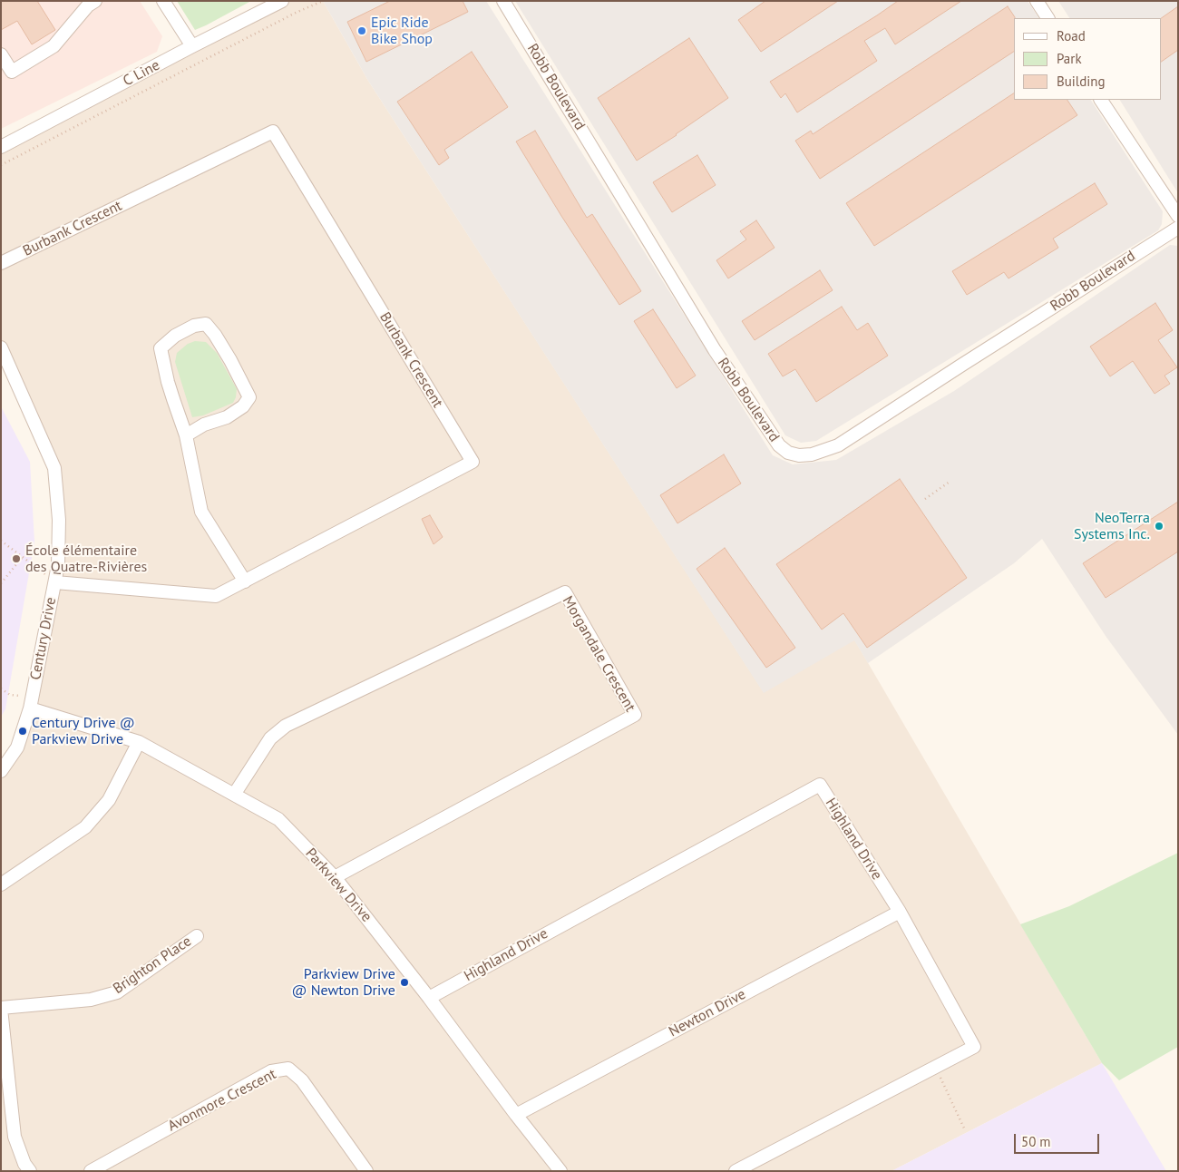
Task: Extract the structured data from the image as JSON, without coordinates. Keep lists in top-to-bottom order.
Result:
{
  "streets": {
    "street": [
      "C Line",
      "Robb Boulevard",
      "Burbank Crescent",
      "Century Drive",
      "Morgandale Crescent",
      "Highland Drive",
      "Parkview Drive",
      "Brighton Place",
      "Newton Drive",
      "Avonmore Crescent"
    ]
  },
  "crossings": [
    ["Burbank Crescent", "Century Drive"],
    ["Century Drive", "Parkview Drive"],
    ["Morgandale Crescent", "Parkview Drive"],
    ["Highland Drive", "Parkview Drive"],
    ["Highland Drive", "Newton Drive"],
    ["Parkview Drive", "Newton Drive"]
  ],
  "places": [
    "Epic Ride Bike Shop",
    "NeoTerra Systems Inc.",
    "École élémentaire des Quatre-Rivières",
    "Century Drive @ Parkview Drive",
    "Parkview Drive @ Newton Drive"
  ],
  "legend": ["Road", "Park", "Building"],
  "scale_bar": "50 m"
}
